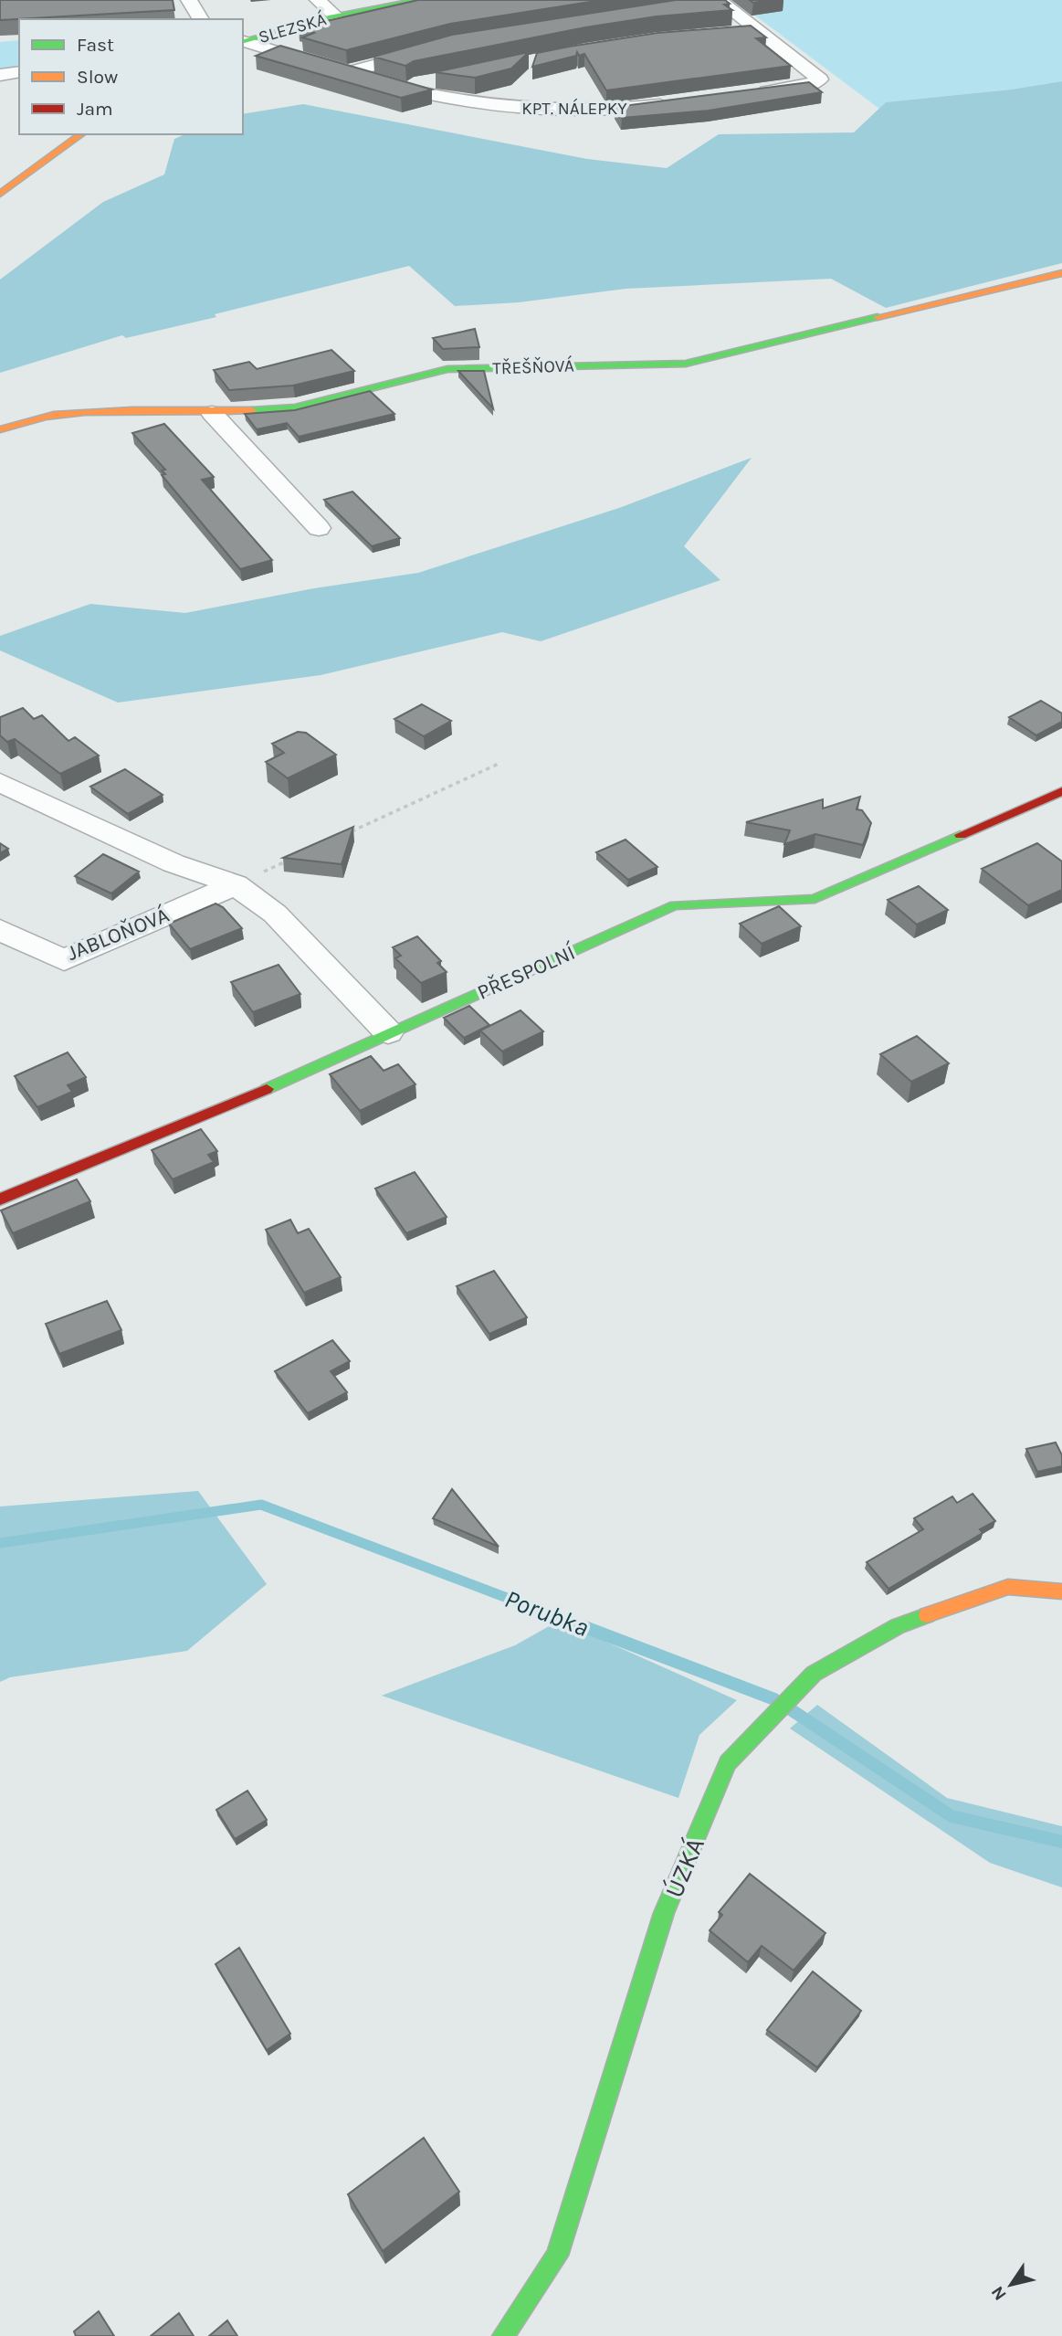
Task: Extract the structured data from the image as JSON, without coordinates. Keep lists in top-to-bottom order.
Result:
{
  "streets": {
    "street": [
      "SLEZSKÁ",
      "KPT. NÁLEPKY",
      "TŘEŠŇOVÁ",
      "JABLOŇOVÁ",
      "PŘESPOLNÍ",
      "ÚZKÁ"
    ]
  },
  "water": ["Porubka"],
  "legend": ["Fast", "Slow", "Jam"],
  "north": "bottom left"
}
